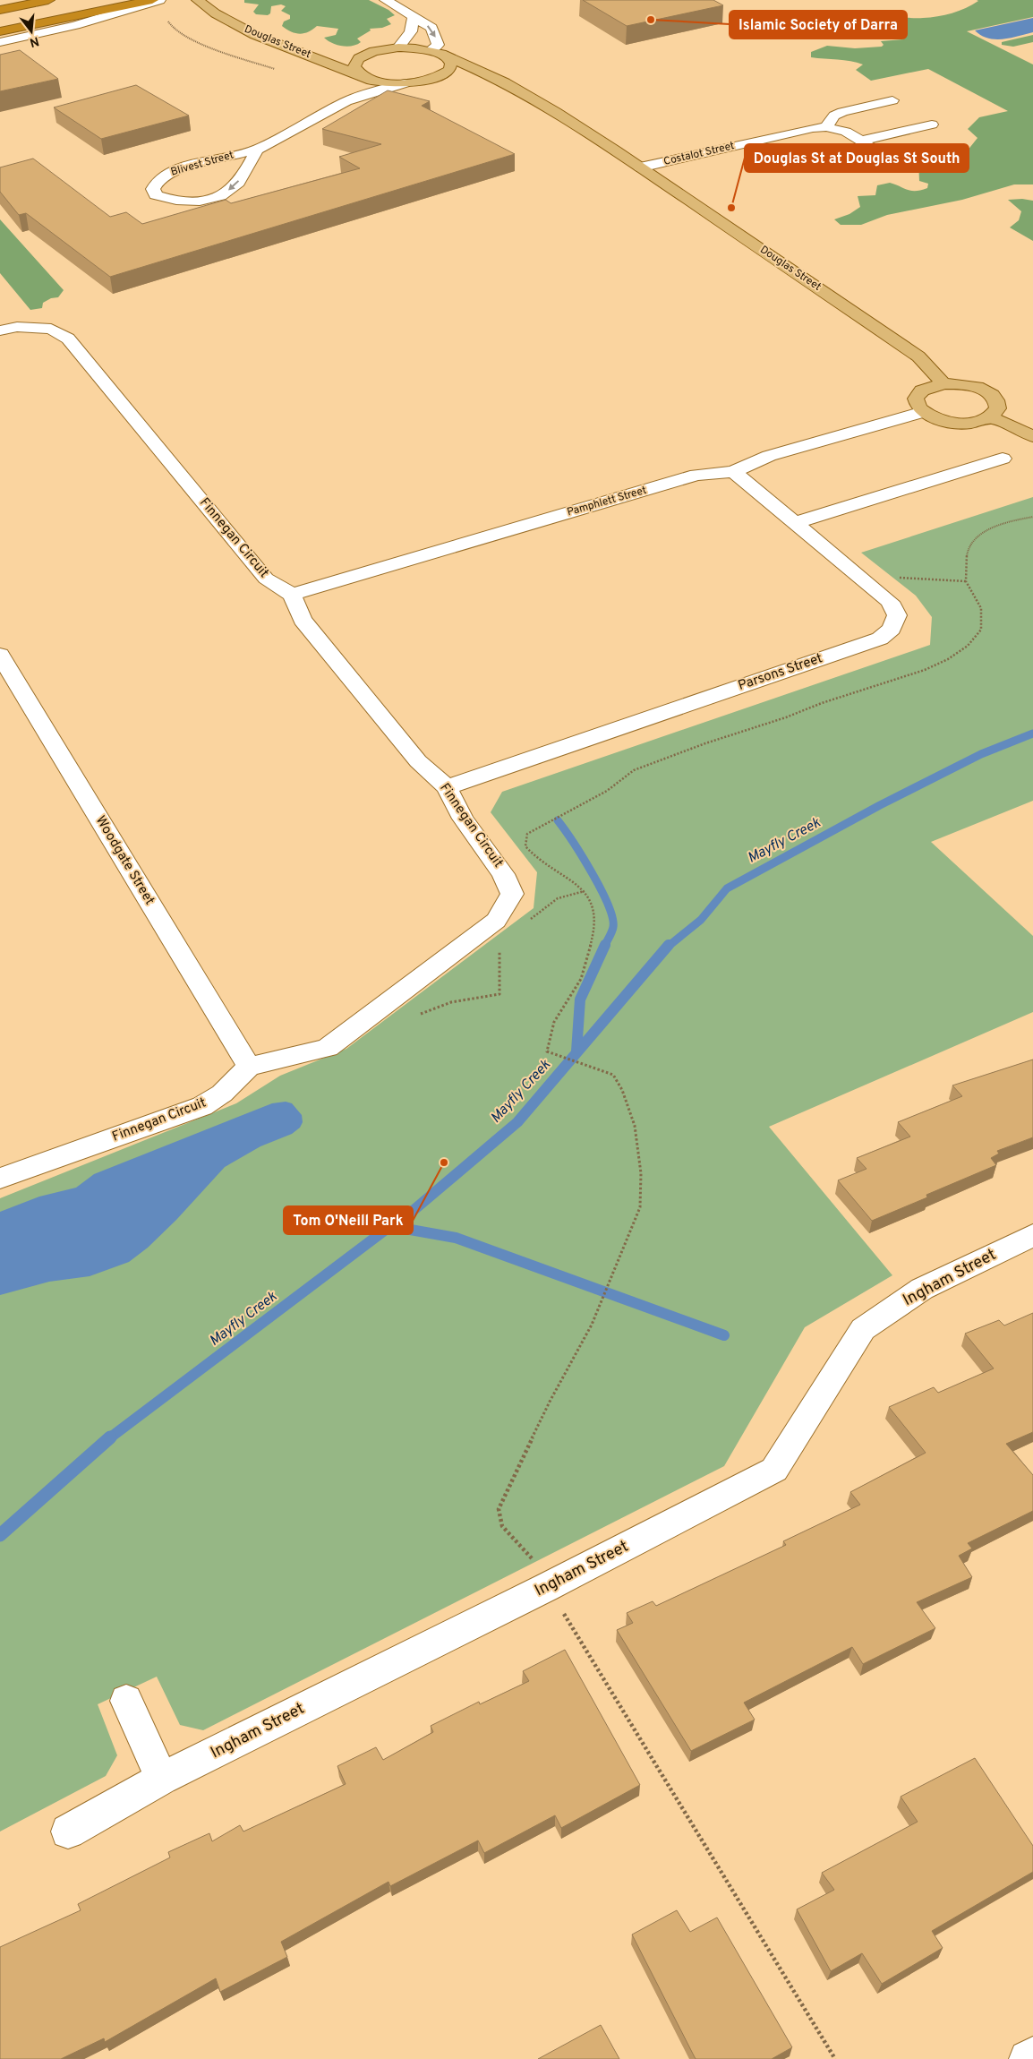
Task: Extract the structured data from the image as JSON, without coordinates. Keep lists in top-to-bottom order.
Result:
{
  "streets": {
    "main road": ["Douglas Street"],
    "street": [
      "Costalot Street",
      "Blivest Street",
      "Pamphlett Street",
      "Finnegan Circuit",
      "Parsons Street",
      "Woodgate Street",
      "Ingham Street"
    ]
  },
  "crossings": [
    ["Douglas Street", "Costalot Street"],
    ["Douglas Street", "Blivest Street"],
    ["Pamphlett Street", "Finnegan Circuit"],
    ["Pamphlett Street", "Parsons Street"],
    ["Finnegan Circuit", "Parsons Street"],
    ["Finnegan Circuit", "Woodgate Street"]
  ],
  "water": ["Mayfly Creek"],
  "places": ["Islamic Society of Darra", "Douglas St at Douglas St South", "Tom O'Neill Park"],
  "north": "bottom"
}
